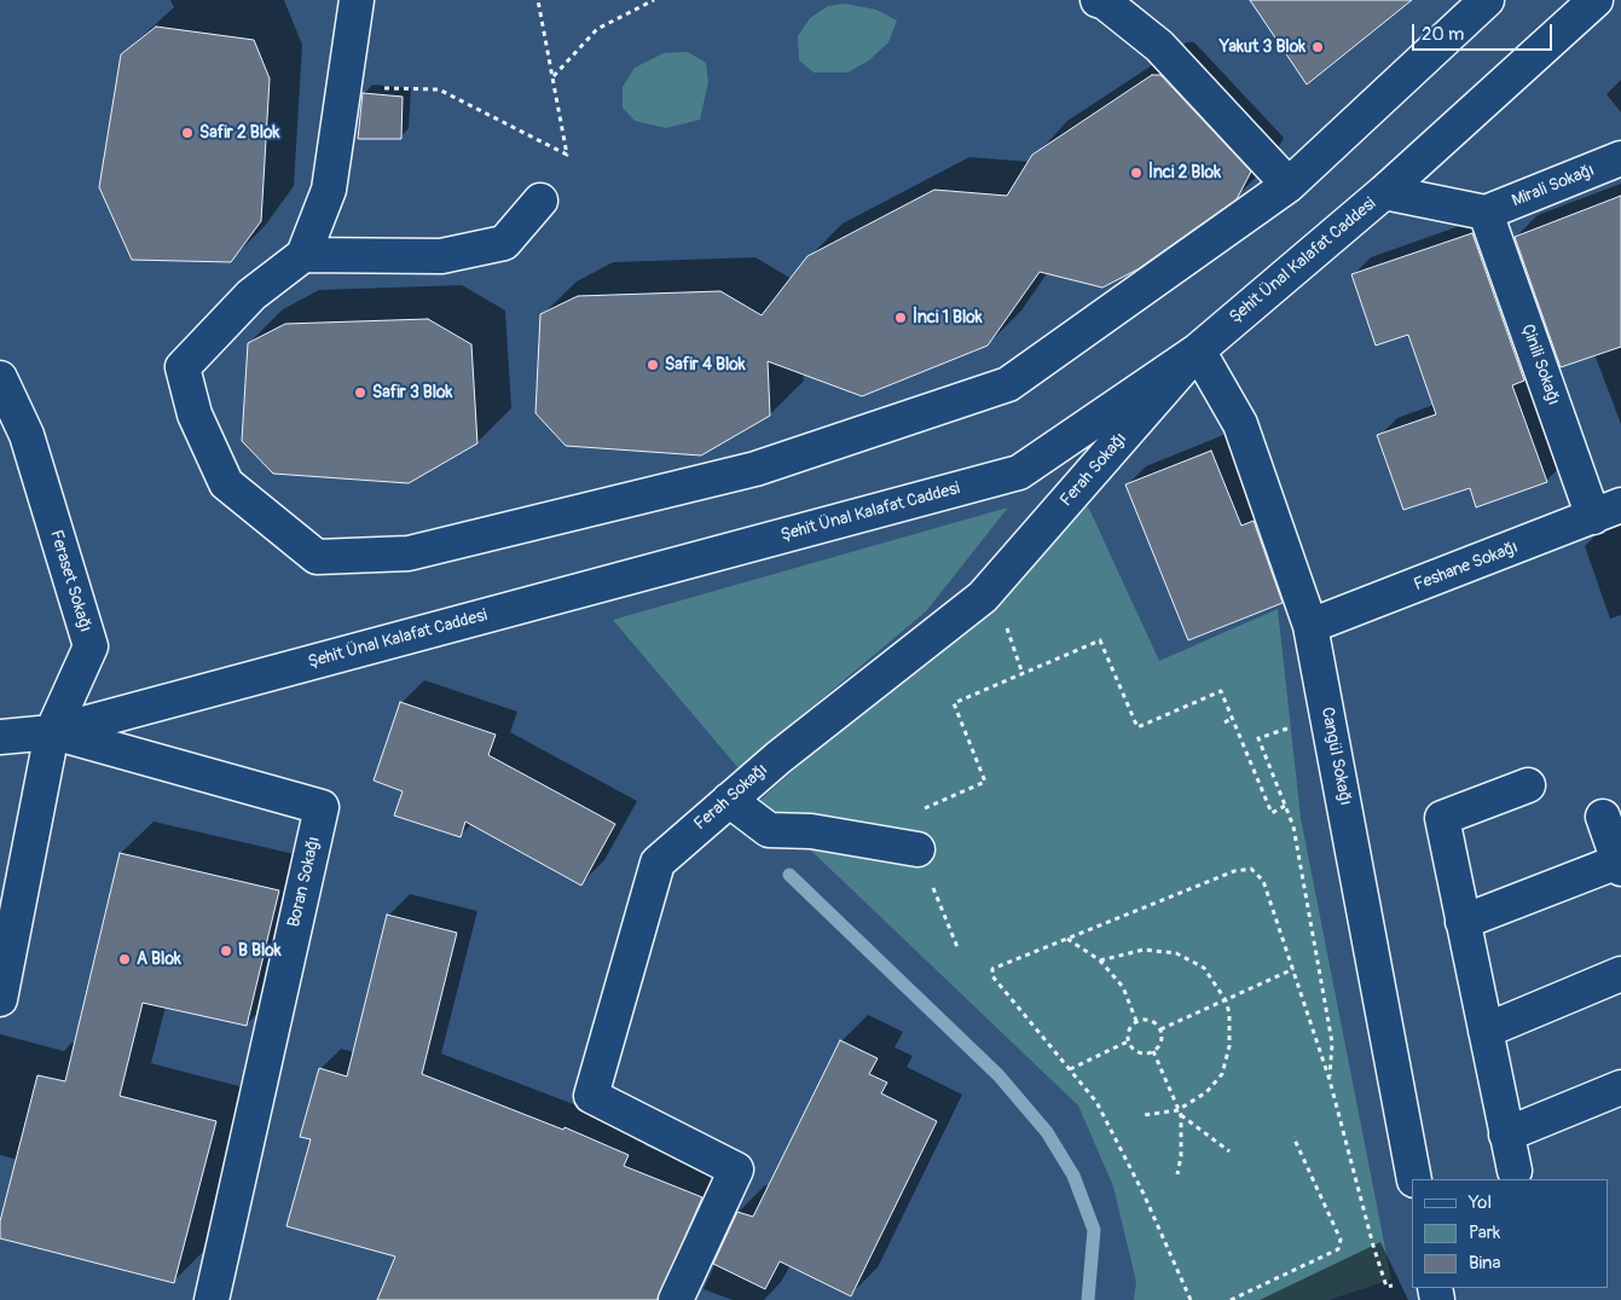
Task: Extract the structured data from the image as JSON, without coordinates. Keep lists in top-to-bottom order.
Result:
{
  "streets": {
    "street": [
      "Mirali Sokağı",
      "Şehit Ünal Kalafat Caddesi",
      "Çinili Sokağı",
      "Ferah Sokağı",
      "Feshane Sokağı",
      "Feraset Sokağı",
      "Cangül Sokağı",
      "Boran Sokağı"
    ]
  },
  "crossings": [
    ["Mirali Sokağı", "Çinili Sokağı"],
    ["Şehit Ünal Kalafat Caddesi", "Ferah Sokağı"],
    ["Şehit Ünal Kalafat Caddesi", "Feraset Sokağı"],
    ["Şehit Ünal Kalafat Caddesi", "Cangül Sokağı"],
    ["Şehit Ünal Kalafat Caddesi", "Boran Sokağı"],
    ["Çinili Sokağı", "Feshane Sokağı"],
    ["Ferah Sokağı", "Cangül Sokağı"],
    ["Feshane Sokağı", "Cangül Sokağı"],
    ["Feraset Sokağı", "Boran Sokağı"]
  ],
  "places": [
    "Yakut 3 Blok",
    "Safir 2 Blok",
    "İnci 2 Blok",
    "İnci 1 Blok",
    "Safir 4 Blok",
    "Safir 3 Blok",
    "B Blok",
    "A Blok"
  ],
  "legend": ["Yol", "Park", "Bina"],
  "scale_bar": "20 m"
}
